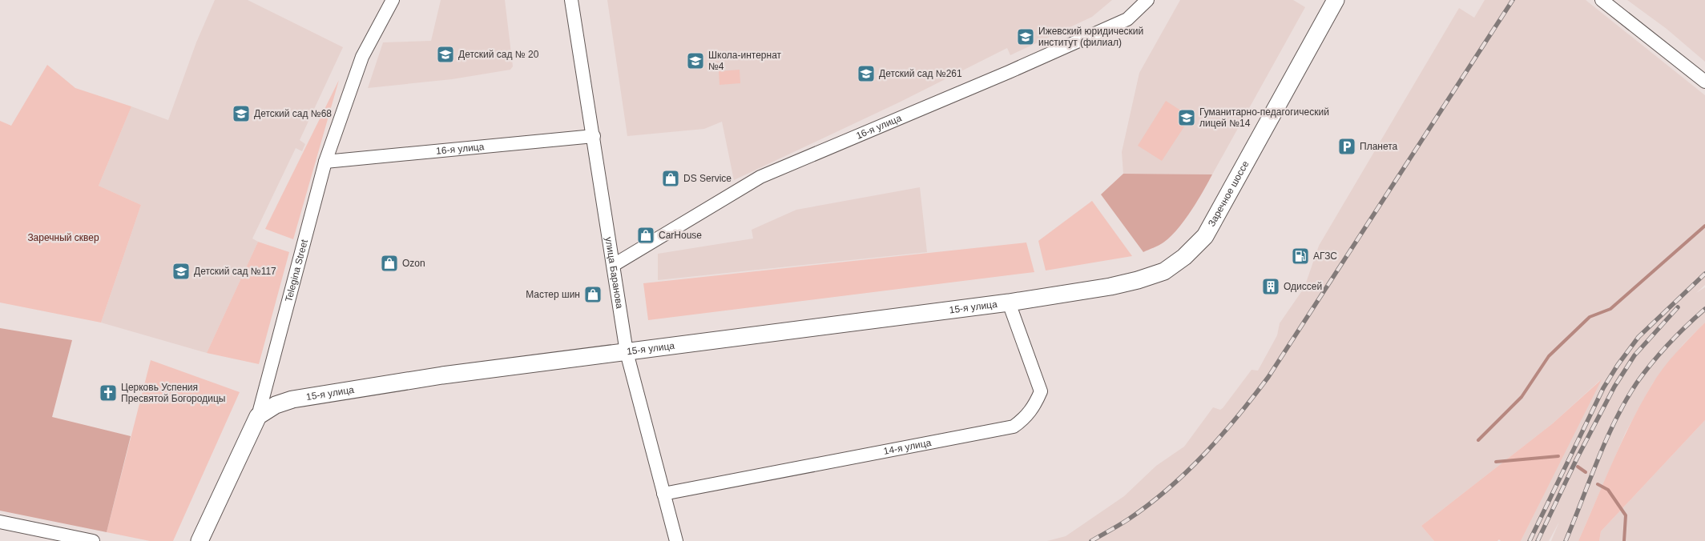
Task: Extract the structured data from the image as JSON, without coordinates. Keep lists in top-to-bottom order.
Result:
{
  "streets": {
    "main road": ["Заречное шоссе", "Telegina Street", "15-я улица"],
    "street": ["16-я улица", "улица Баранова", "14-я улица"]
  },
  "crossings": [
    ["16-я улица", "Telegina Street"],
    ["16-я улица", "улица Баранова"],
    ["Заречное шоссе", "15-я улица"],
    ["Telegina Street", "15-я улица"],
    ["улица Баранова", "15-я улица"],
    ["улица Баранова", "14-я улица"],
    ["15-я улица", "14-я улица"]
  ],
  "parks": ["Заречный сквер"],
  "places": {
    "school or university": [
      "Ижевский юридический институт (филиал)",
      "Детский сад № 20",
      "Школа-интернат №4",
      "Детский сад №261",
      "Детский сад №68",
      "Гуманитарно-педагогический лицей №14",
      "Детский сад №117"
    ],
    "parking": ["Планета"],
    "shop": [
      "DS Service",
      "CarHouse",
      "Ozon",
      "Мастер шин"
    ],
    "fuel station": ["АГЗС"],
    "building": ["Одиссей"],
    "church": ["Церковь Успения Пресвятой Богородицы"]
  }
}
